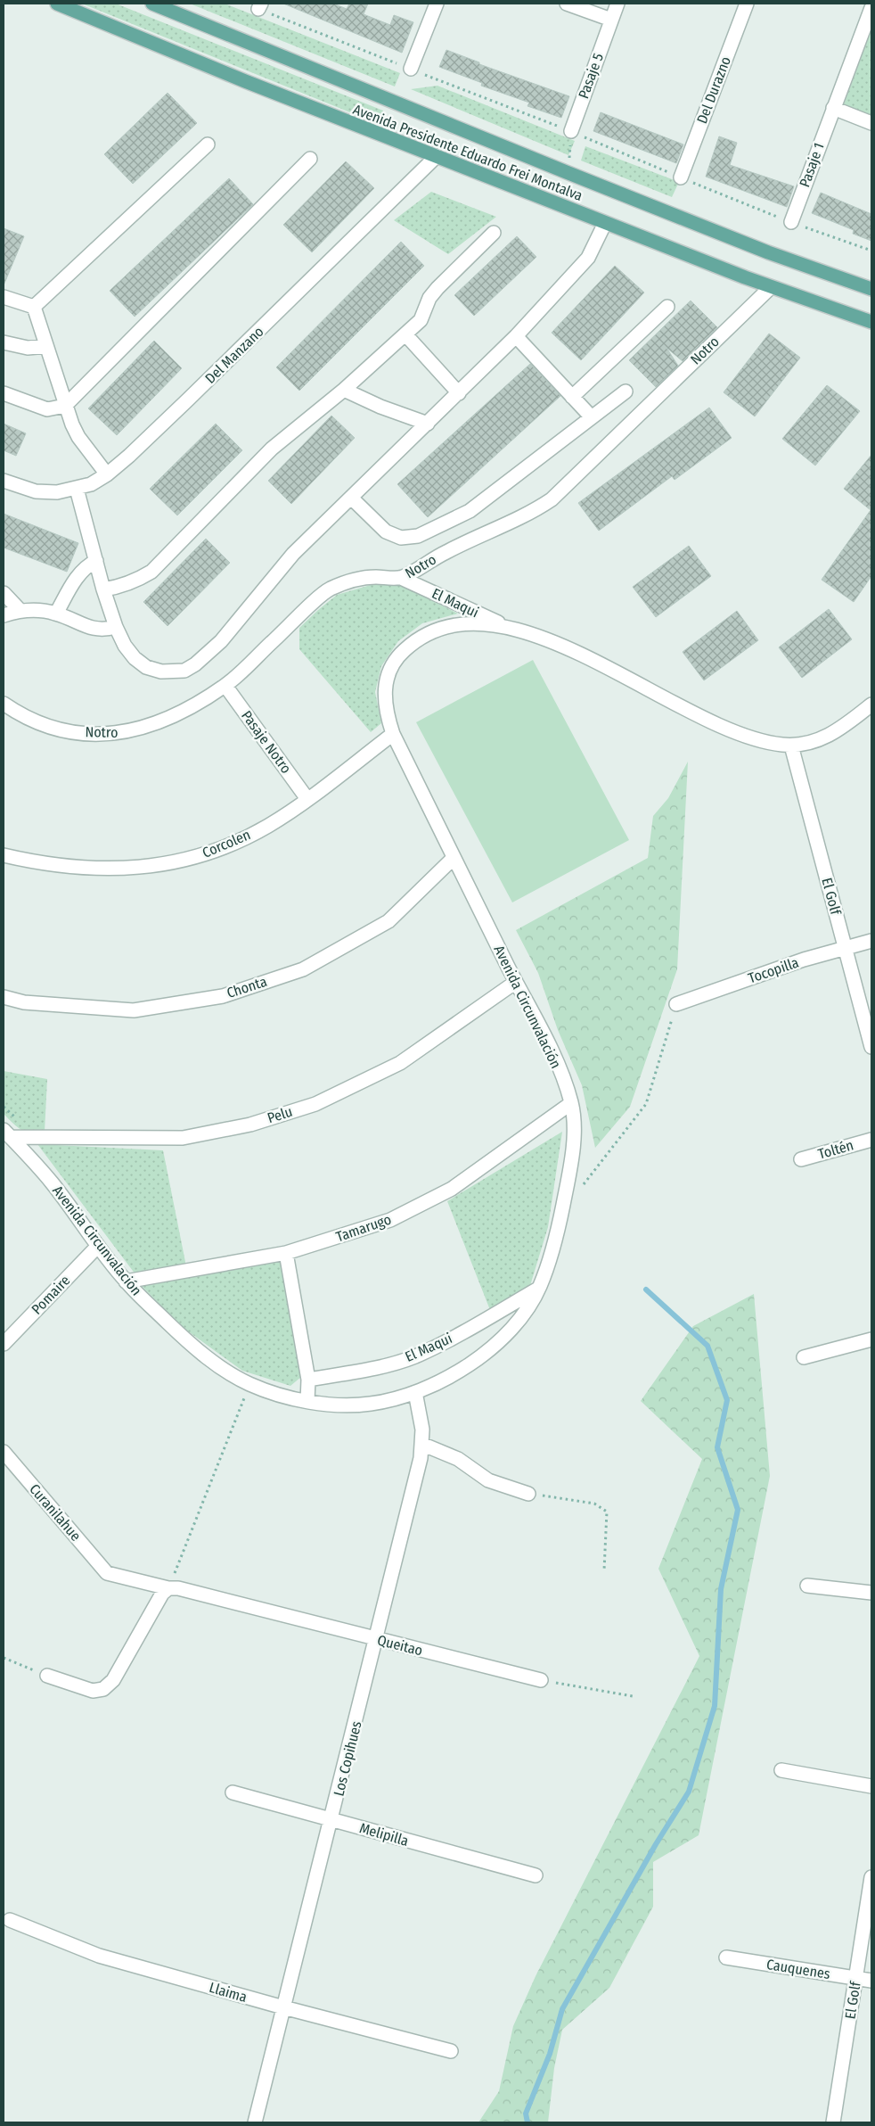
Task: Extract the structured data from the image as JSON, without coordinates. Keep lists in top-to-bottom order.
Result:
{
  "streets": {
    "main road": ["Avenida Presidente Eduardo Frei Montalva"],
    "street": [
      "Pasaje 5",
      "Del Durazno",
      "Pasaje 1",
      "Notro",
      "Del Manzano",
      "El Maqui",
      "Pasaje Notro",
      "Corcolen",
      "El Golf",
      "Tocopilla",
      "Chonta",
      "Avenida Circunvalación",
      "Pelu",
      "Toltén",
      "Tamarugo",
      "Pomaire",
      "Curanilahue",
      "Queitao",
      "Los Copihues",
      "Melipilla",
      "Cauquenes",
      "Llaima"
    ]
  },
  "crossings": [
    ["Avenida Presidente Eduardo Frei Montalva", "Notro"],
    ["Avenida Presidente Eduardo Frei Montalva", "Del Manzano"],
    ["Notro", "El Maqui"],
    ["Notro", "Pasaje Notro"],
    ["El Maqui", "Avenida Circunvalación"],
    ["Pasaje Notro", "Corcolen"],
    ["Corcolen", "Avenida Circunvalación"],
    ["El Golf", "Tocopilla"],
    ["El Golf", "Avenida Circunvalación"],
    ["El Golf", "Cauquenes"],
    ["Chonta", "Avenida Circunvalación"],
    ["Avenida Circunvalación", "Pelu"],
    ["Avenida Circunvalación", "Tamarugo"],
    ["Avenida Circunvalación", "Pomaire"],
    ["Avenida Circunvalación", "Los Copihues"],
    ["Curanilahue", "Queitao"],
    ["Queitao", "Los Copihues"],
    ["Los Copihues", "Melipilla"],
    ["Los Copihues", "Llaima"]
  ]
}
